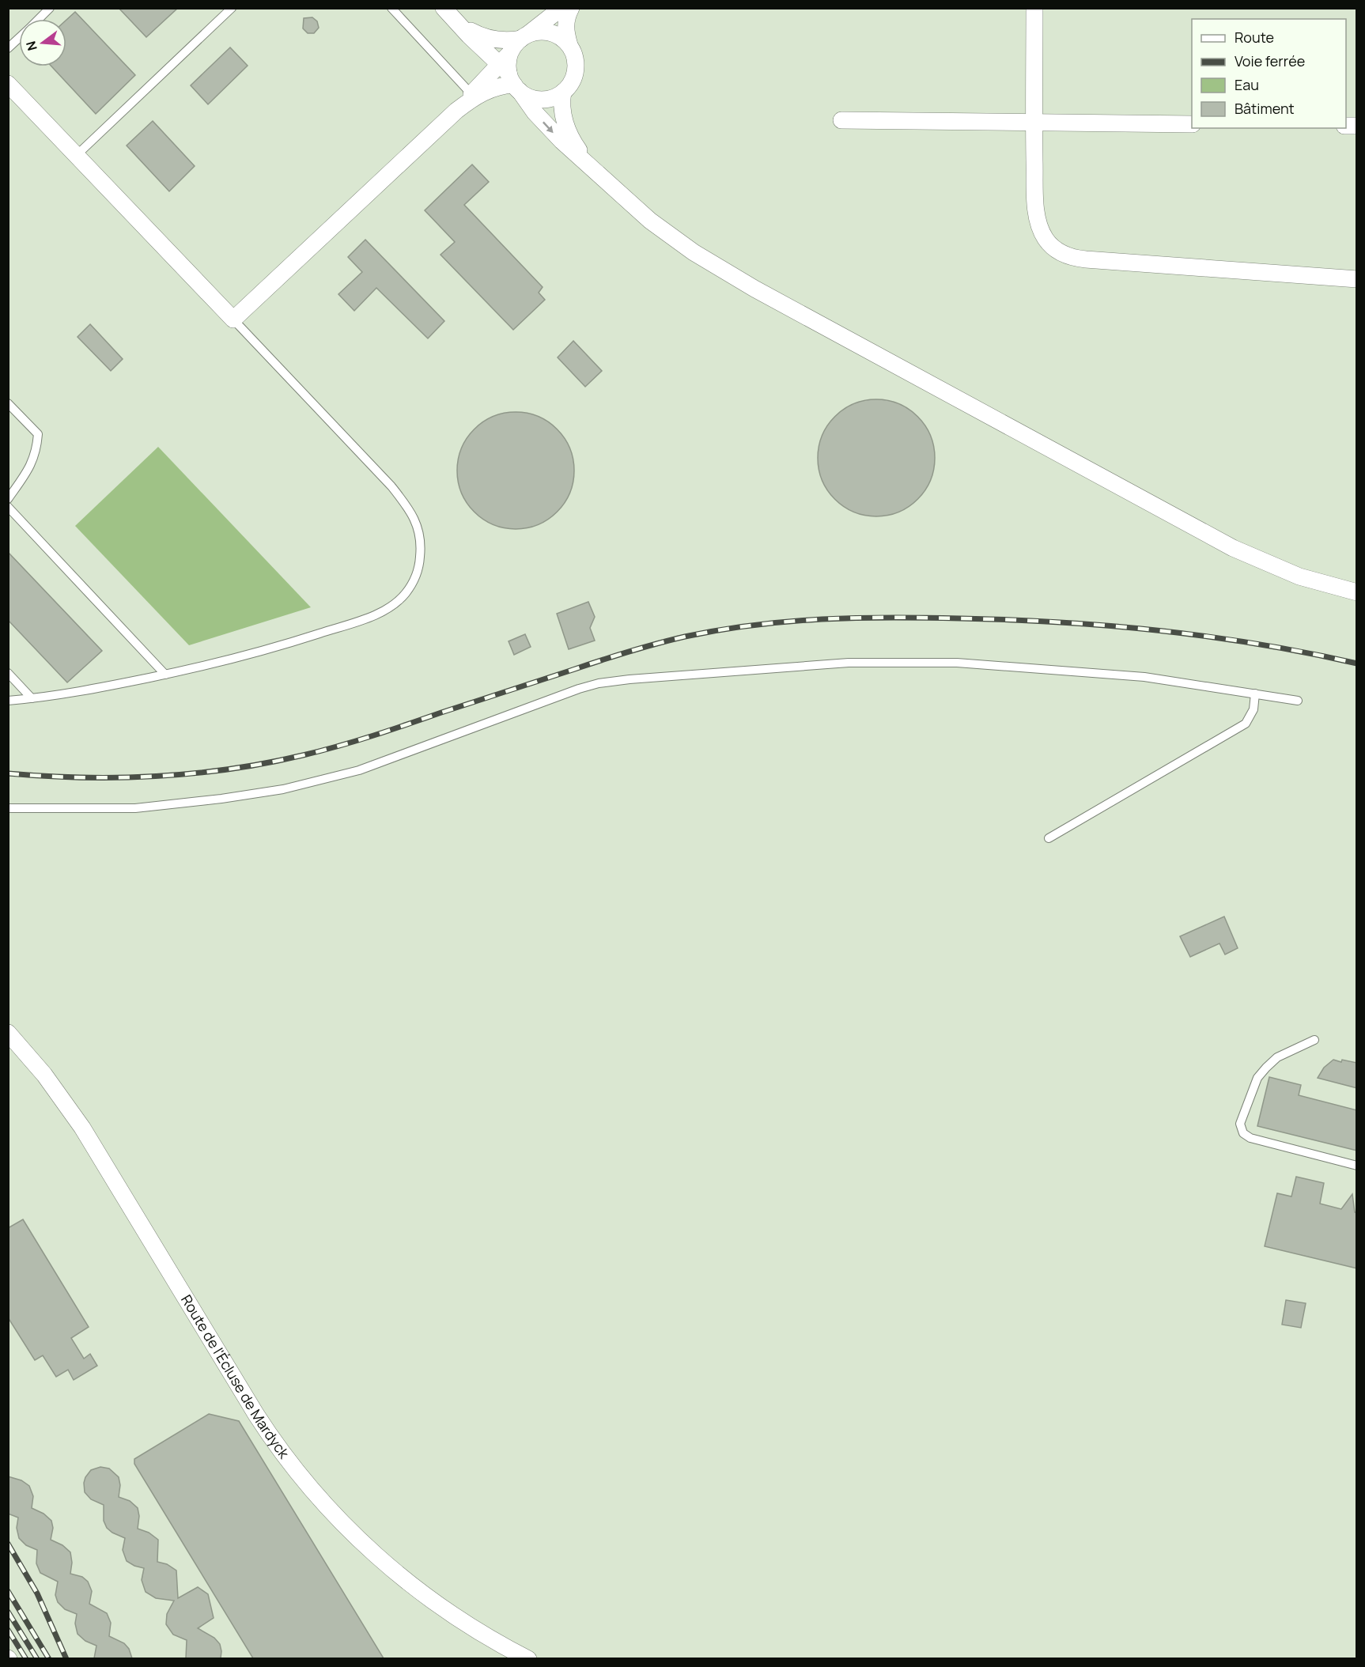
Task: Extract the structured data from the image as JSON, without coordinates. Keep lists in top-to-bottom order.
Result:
{
  "streets": {
    "street": ["Route de l'Écluse de Mardyck"]
  },
  "legend": [
    "Route",
    "Voie ferrée",
    "Eau",
    "Bâtiment"
  ],
  "north": "left"
}
